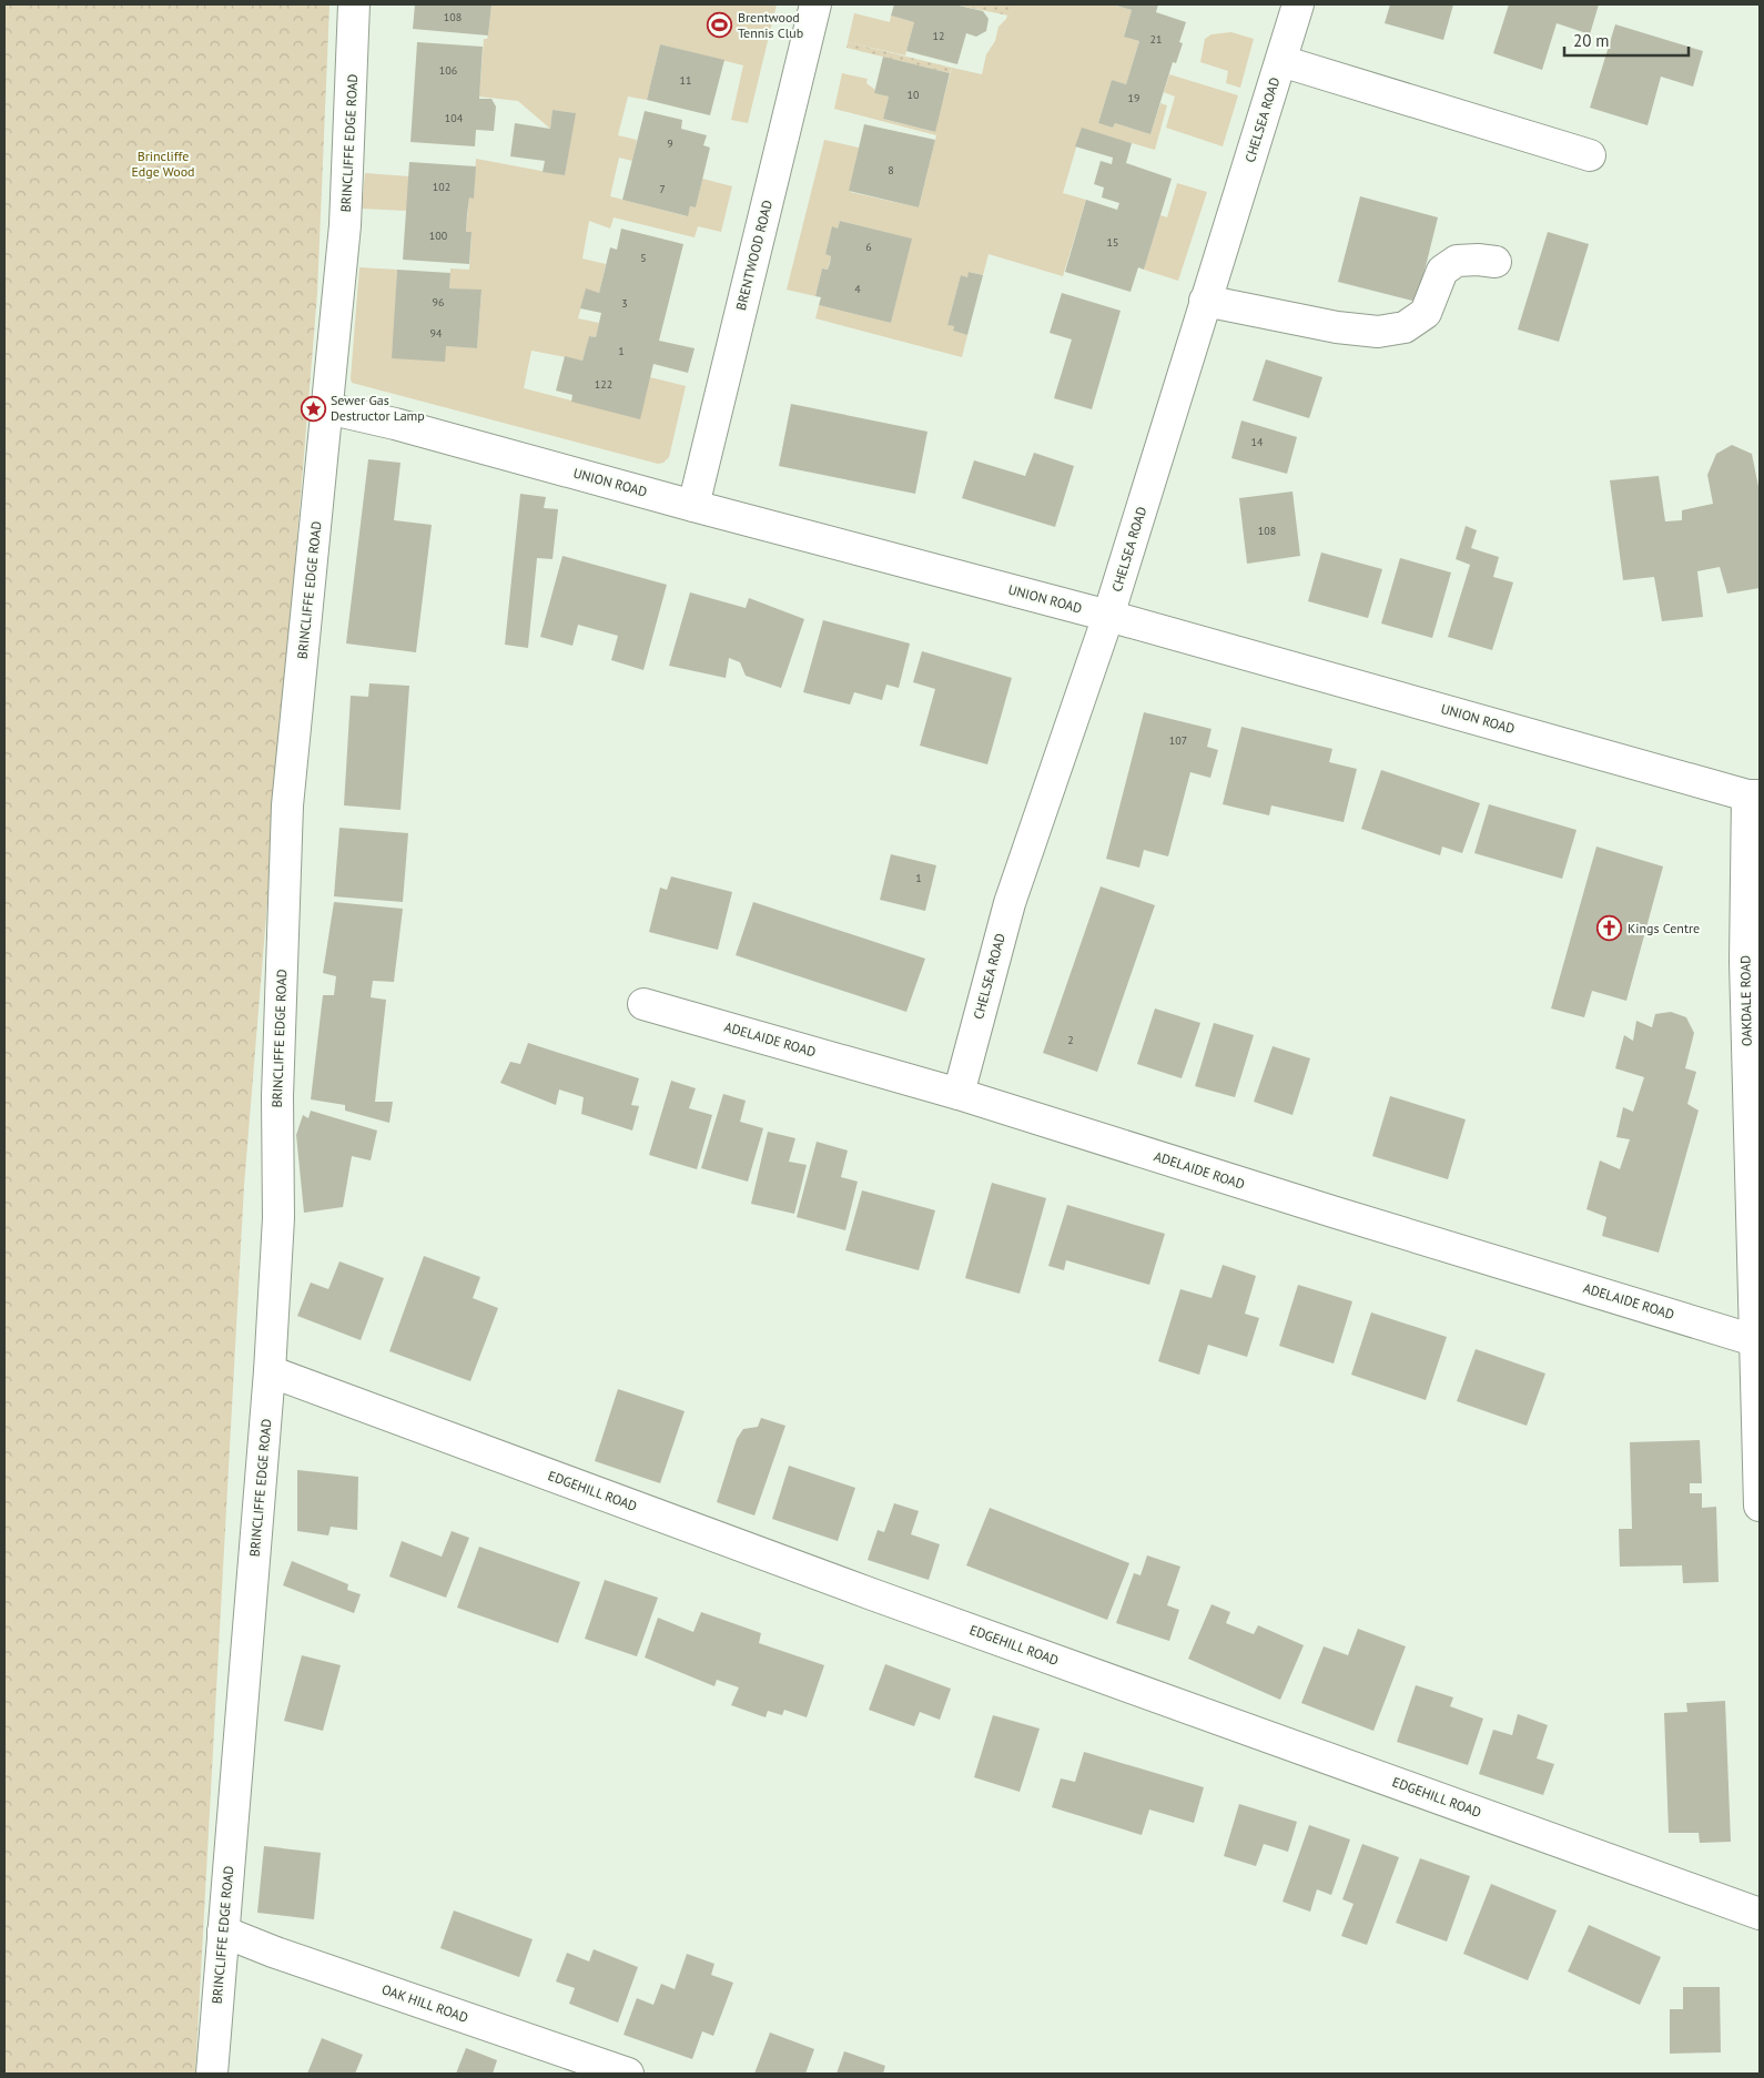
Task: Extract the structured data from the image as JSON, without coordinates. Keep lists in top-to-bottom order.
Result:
{
  "streets": {
    "street": [
      "CHELSEA ROAD",
      "BRINCLIFFE EDGE ROAD",
      "BRENTWOOD ROAD",
      "UNION ROAD",
      "OAKDALE ROAD",
      "ADELAIDE ROAD",
      "EDGEHILL ROAD",
      "OAK HILL ROAD"
    ]
  },
  "crossings": [
    ["CHELSEA ROAD", "UNION ROAD"],
    ["CHELSEA ROAD", "ADELAIDE ROAD"],
    ["BRINCLIFFE EDGE ROAD", "UNION ROAD"],
    ["BRINCLIFFE EDGE ROAD", "EDGEHILL ROAD"],
    ["BRINCLIFFE EDGE ROAD", "OAK HILL ROAD"],
    ["BRENTWOOD ROAD", "UNION ROAD"],
    ["UNION ROAD", "OAKDALE ROAD"],
    ["OAKDALE ROAD", "ADELAIDE ROAD"]
  ],
  "parks": ["Brincliffe Edge Wood"],
  "places": {
    "sports": ["Brentwood Tennis Club"],
    "place": ["Sewer Gas Destructor Lamp"],
    "church": ["Kings Centre"]
  },
  "house_numbers": [
    "108",
    "12",
    "21",
    "106",
    "11",
    "10",
    "19",
    "104",
    "9",
    "8",
    "102",
    "7",
    "100",
    "15",
    "6",
    "5",
    "4",
    "96",
    "3",
    "94",
    "1",
    "122",
    "14",
    "108",
    "107",
    "1",
    "2"
  ],
  "scale_bar": "20 m"
}
